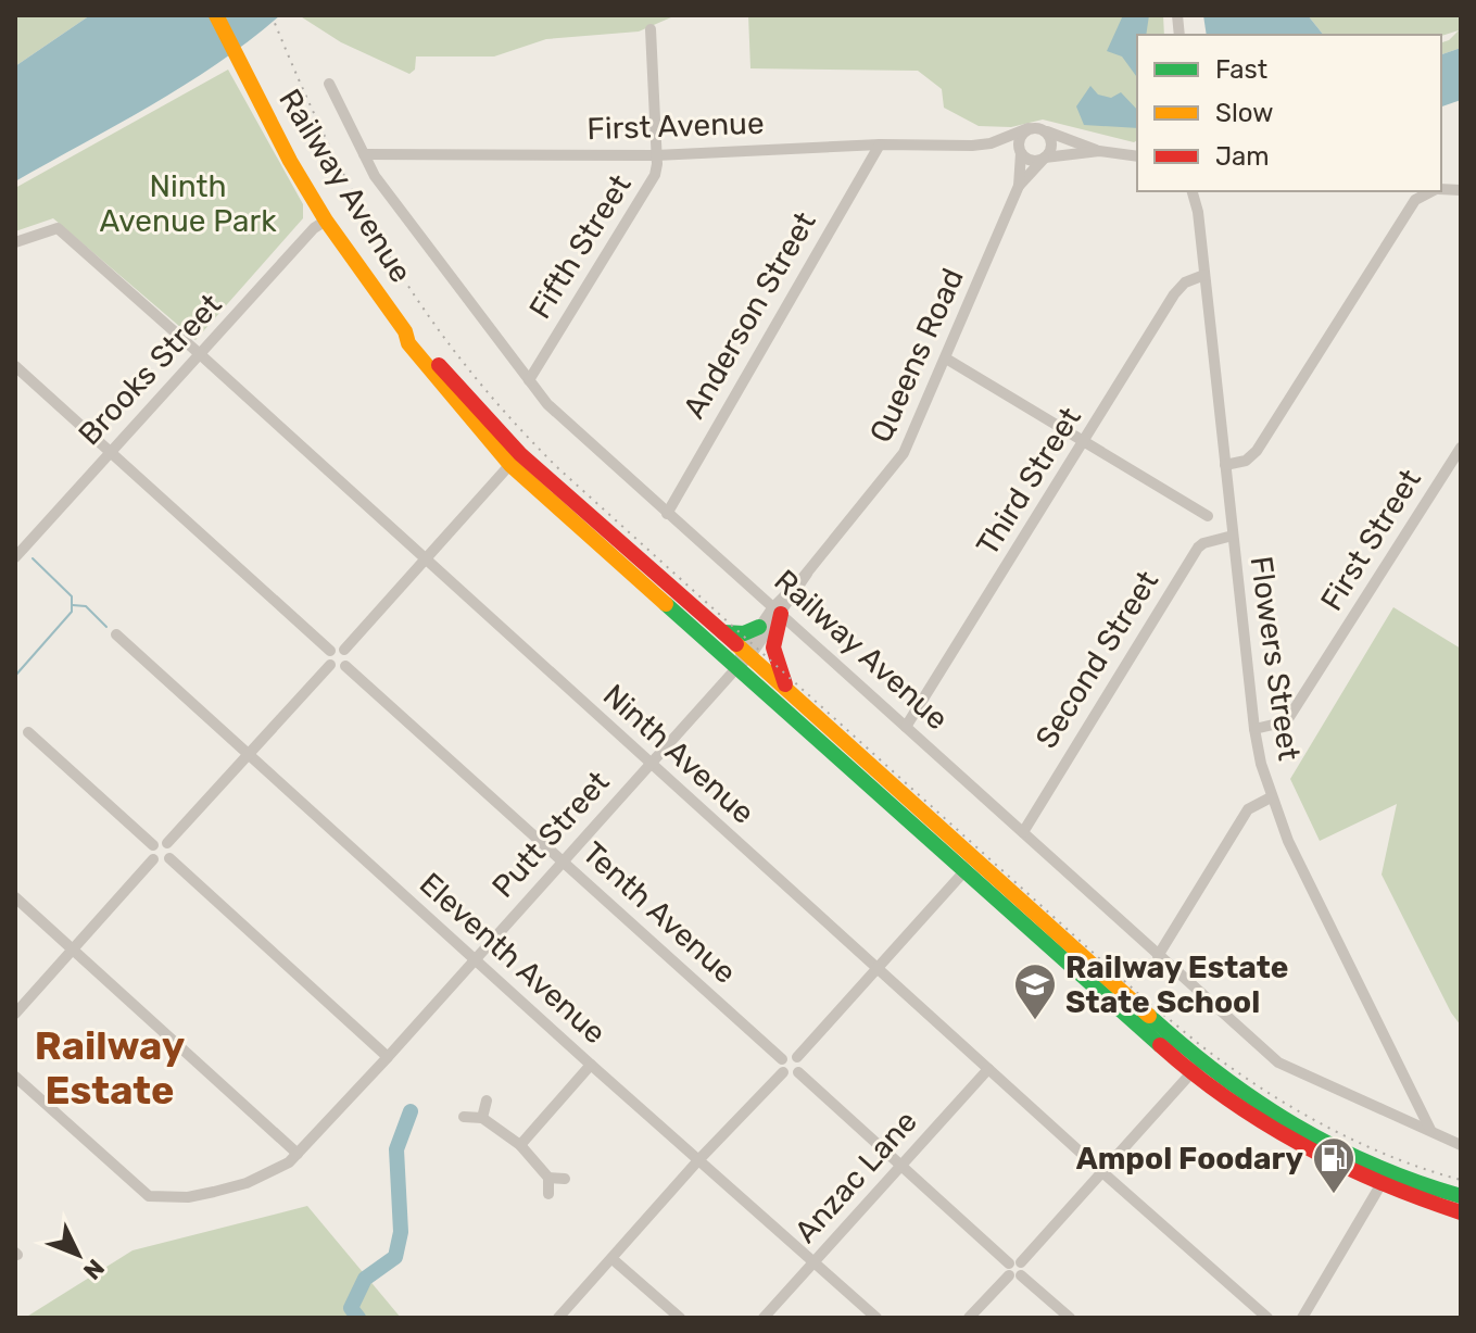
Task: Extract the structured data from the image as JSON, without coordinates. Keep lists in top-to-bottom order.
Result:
{
  "streets": {
    "main road": ["Railway Avenue"],
    "street": [
      "First Avenue",
      "Fifth Street",
      "Anderson Street",
      "Queens Road",
      "Brooks Street",
      "Third Street",
      "First Street",
      "Flowers Street",
      "Second Street",
      "Ninth Avenue",
      "Putt Street",
      "Tenth Avenue",
      "Eleventh Avenue",
      "Anzac Lane"
    ]
  },
  "crossings": [
    ["First Avenue", "Railway Avenue"],
    ["First Avenue", "Fifth Street"],
    ["First Avenue", "Anderson Street"],
    ["First Avenue", "Queens Road"],
    ["Railway Avenue", "Fifth Street"],
    ["Railway Avenue", "Anderson Street"],
    ["Railway Avenue", "Queens Road"],
    ["Railway Avenue", "Brooks Street"],
    ["Railway Avenue", "Third Street"],
    ["Railway Avenue", "Flowers Street"],
    ["Railway Avenue", "Second Street"],
    ["Railway Avenue", "Putt Street"],
    ["Queens Road", "Putt Street"],
    ["Brooks Street", "Ninth Avenue"],
    ["Third Street", "Flowers Street"],
    ["First Street", "Flowers Street"],
    ["Flowers Street", "Second Street"],
    ["Ninth Avenue", "Putt Street"],
    ["Ninth Avenue", "Anzac Lane"],
    ["Putt Street", "Tenth Avenue"],
    ["Putt Street", "Eleventh Avenue"],
    ["Eleventh Avenue", "Anzac Lane"]
  ],
  "districts": ["Railway Estate"],
  "parks": ["Ninth Avenue Park"],
  "places": {
    "school or university": ["Railway Estate State School"],
    "fuel station": ["Ampol Foodary"]
  },
  "legend": ["Fast", "Slow", "Jam"],
  "north": "bottom right"
}
